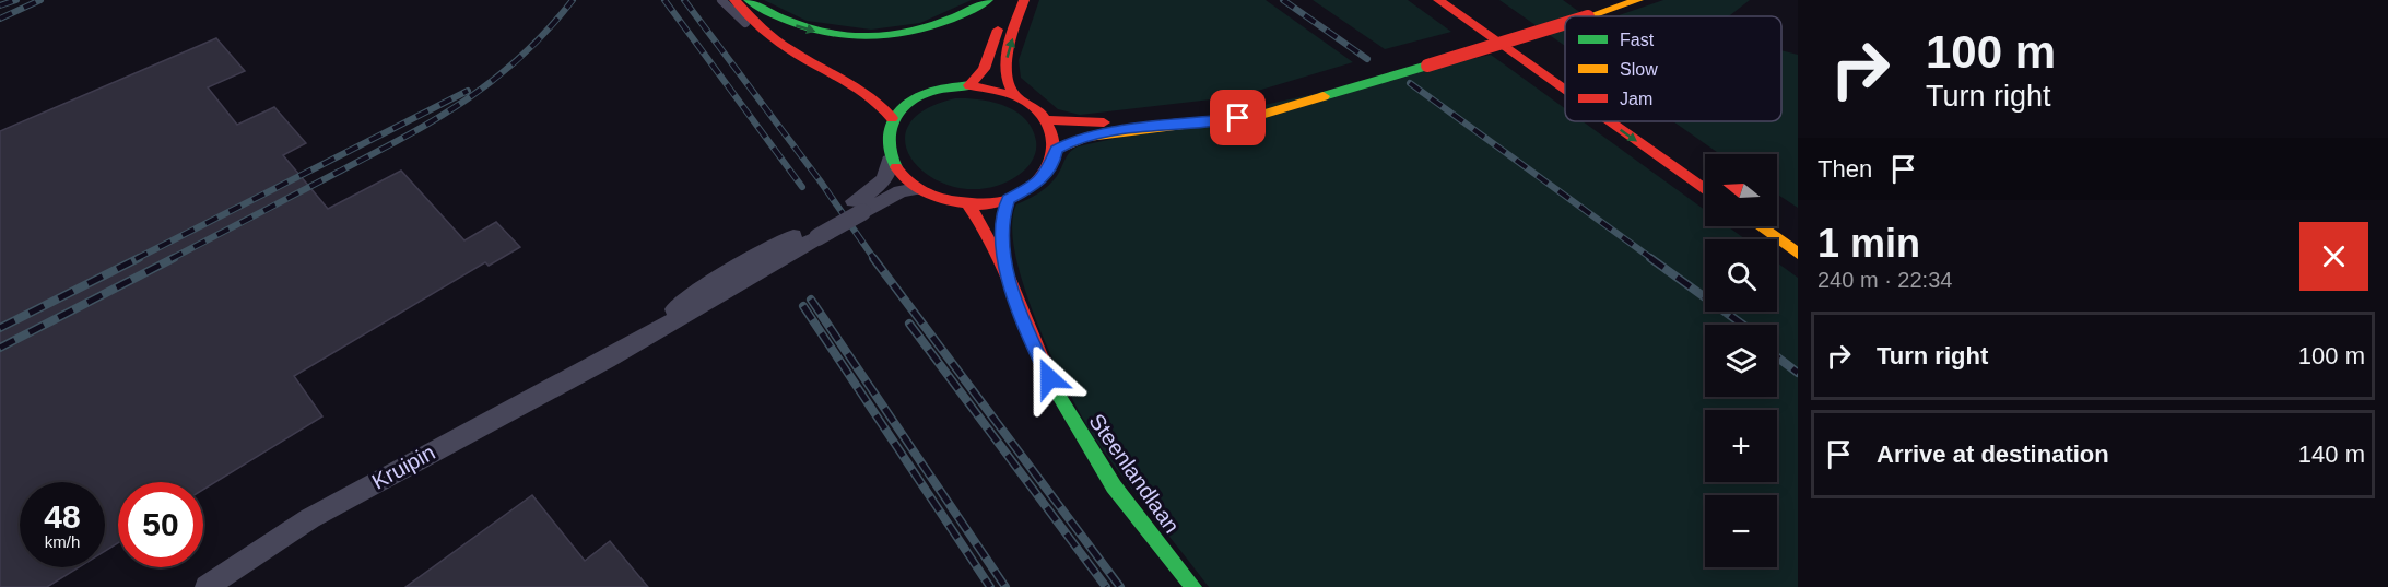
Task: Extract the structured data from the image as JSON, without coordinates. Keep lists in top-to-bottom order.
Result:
{
  "streets": {
    "main road": ["Steenlandlaan"],
    "street": ["Kruipin"]
  },
  "legend": ["Fast", "Slow", "Jam"],
  "north": "left",
  "page": {
    "turn": ["100 m", "Turn right"],
    "then": "Then",
    "map_buttons": ["+", "−"],
    "heading": ["1 min", "240 m · 22:34"],
    "list": [
      {
        "name": "Turn right",
        "value": "100 m"
      },
      {
        "name": "Arrive at destination",
        "value": "140 m"
      }
    ],
    "speed": "48 km/h",
    "limit": "50"
  }
}
